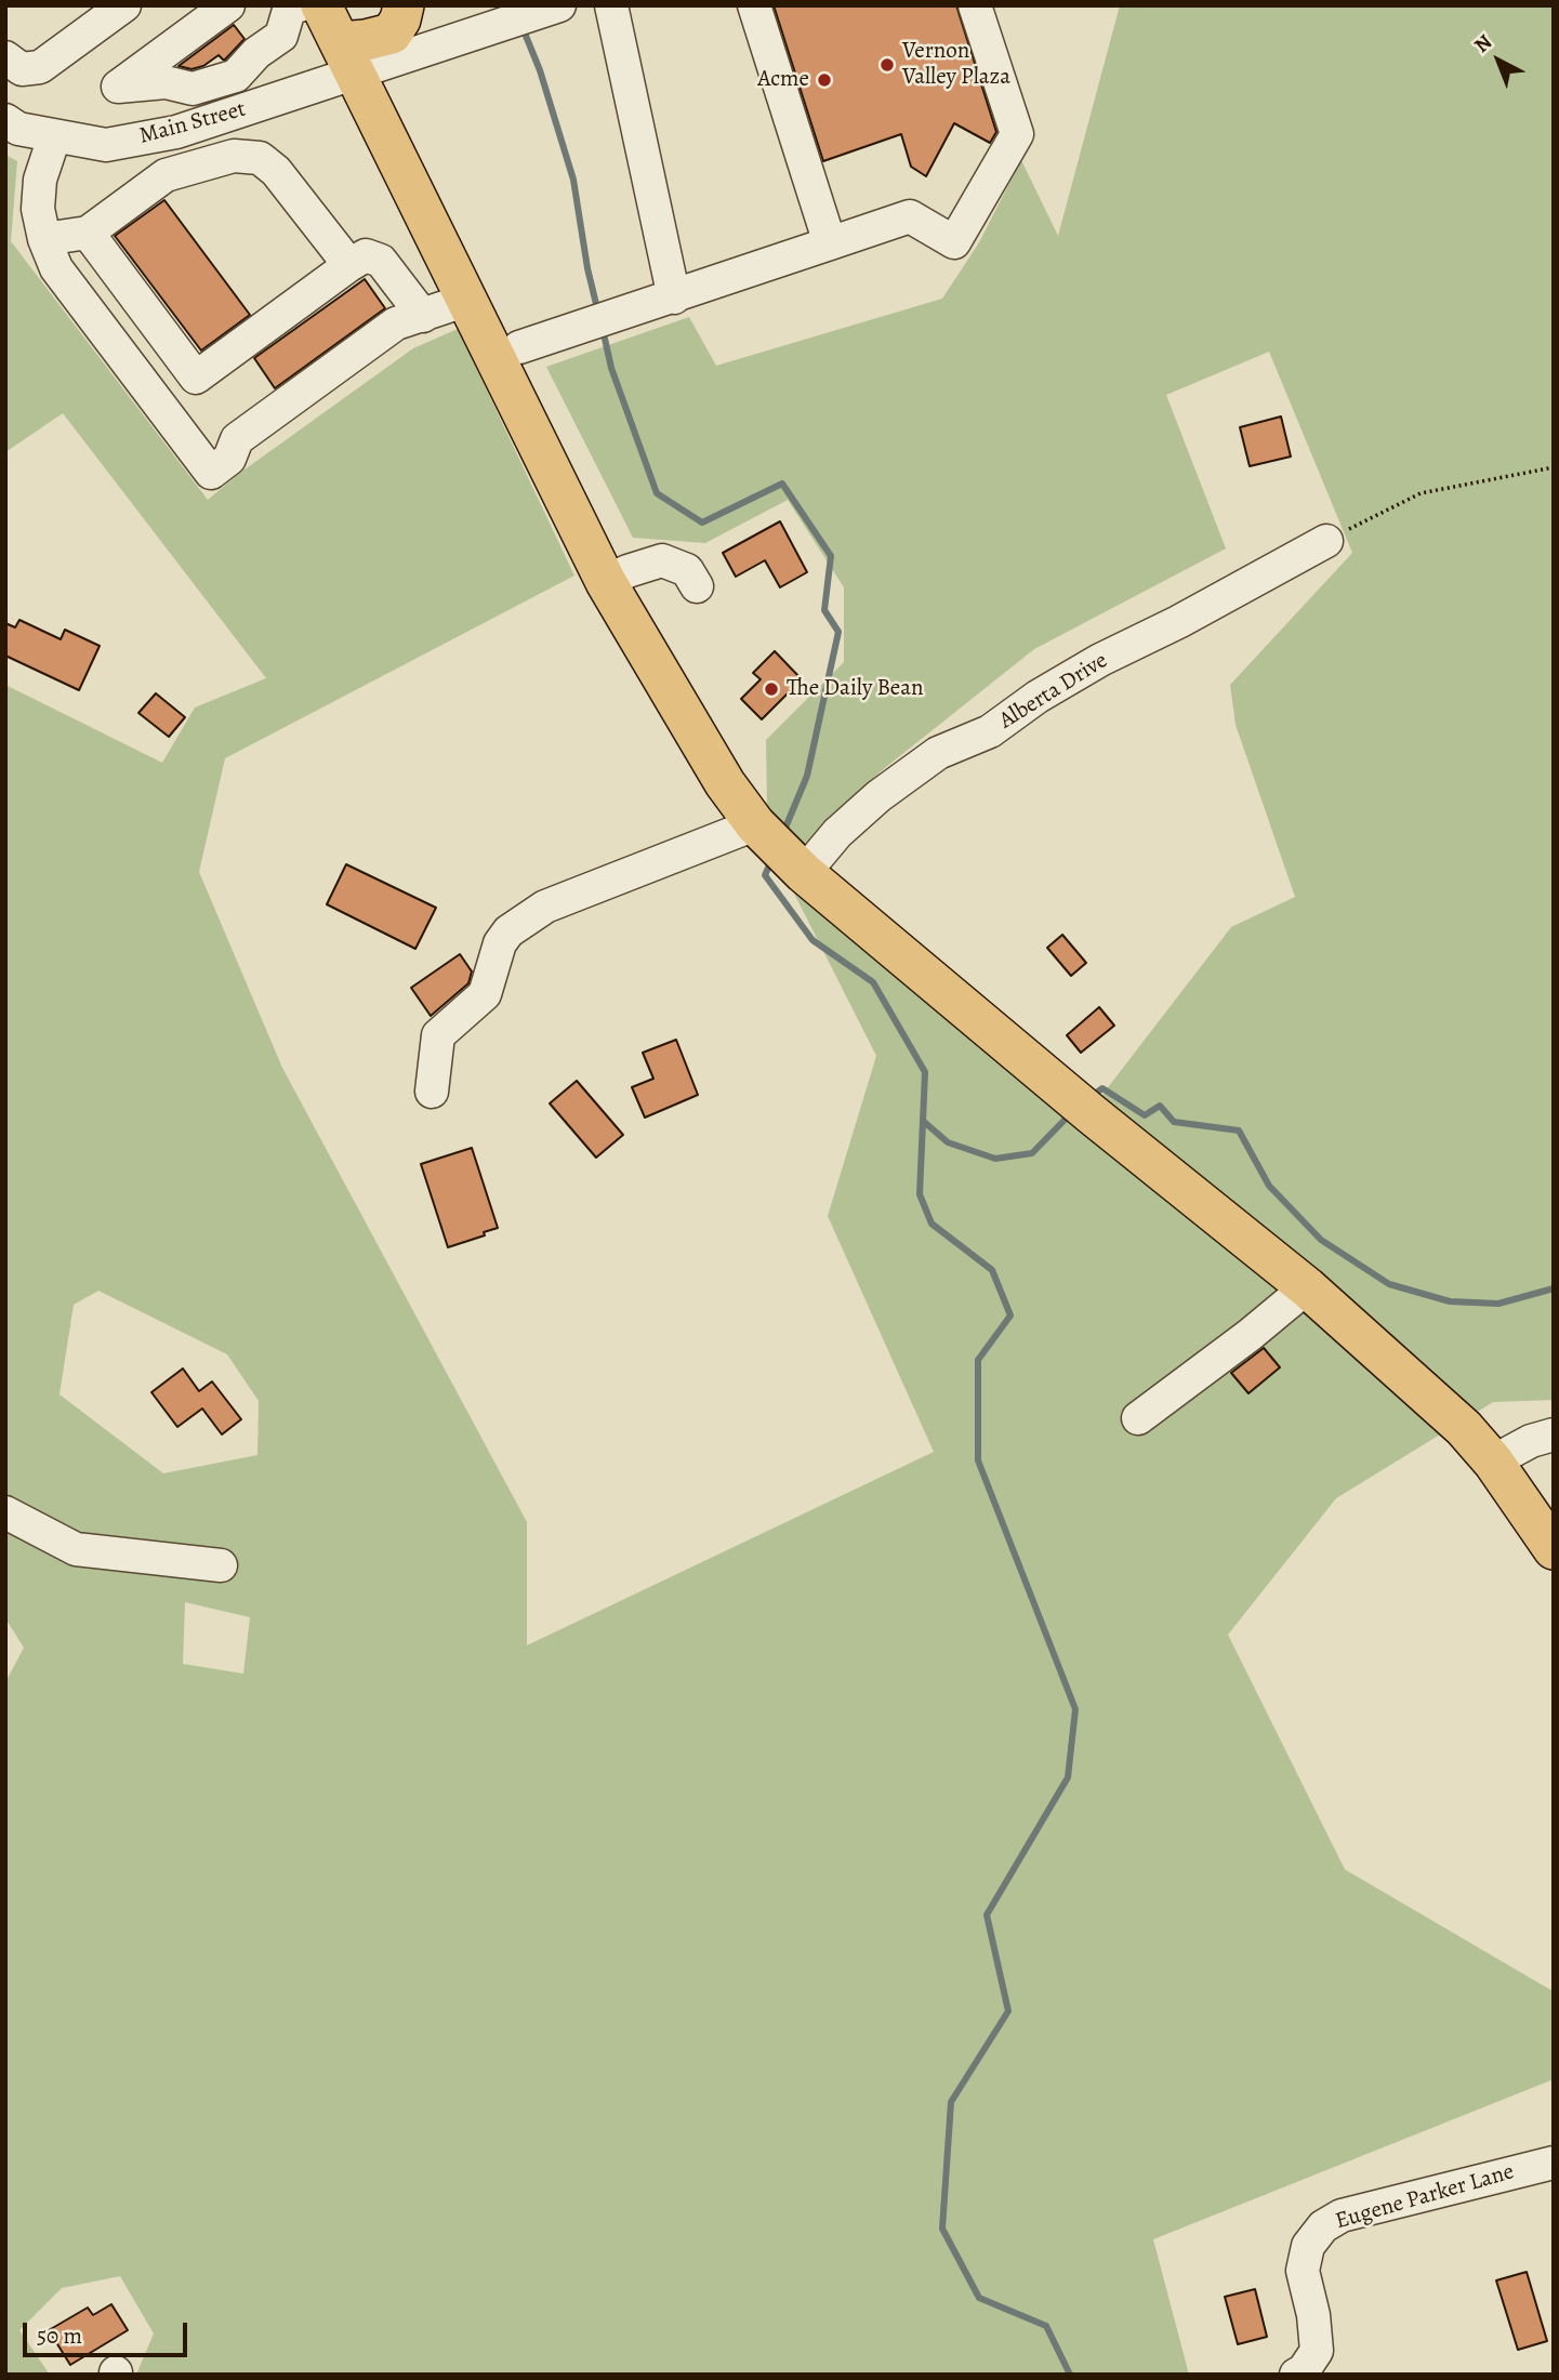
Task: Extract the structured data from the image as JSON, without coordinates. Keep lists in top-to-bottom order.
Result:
{
  "streets": {
    "street": ["Main Street", "Alberta Drive", "Eugene Parker Lane"]
  },
  "places": ["Vernon Valley Plaza", "Acme", "The Daily Bean"],
  "scale_bar": "50 m",
  "north": "top left"
}
